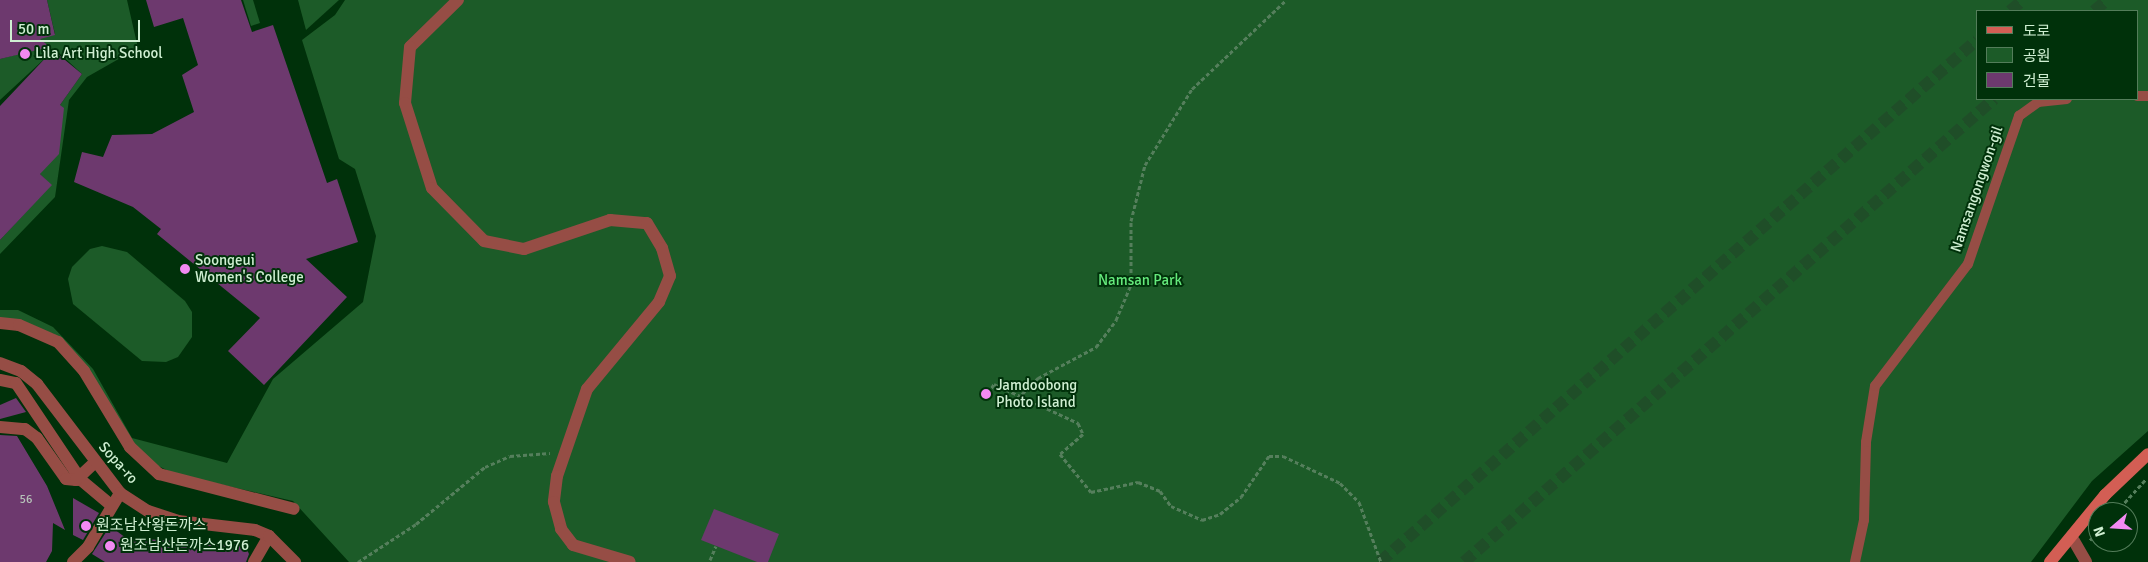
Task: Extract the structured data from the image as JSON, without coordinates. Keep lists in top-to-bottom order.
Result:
{
  "streets": {
    "street": ["Sopa-ro"],
    "lane": ["Namsangongwon-gil"]
  },
  "parks": ["Namsan Park"],
  "places": [
    "Lila Art High School",
    "Soongeui Women's College",
    "Jamdoobong Photo Island",
    "원조남산왕돈까스",
    "원조남산돈까스1976"
  ],
  "house_numbers": ["56"],
  "legend": ["도로", "공원", "건물"],
  "scale_bar": "50 m",
  "north": "left"
}
